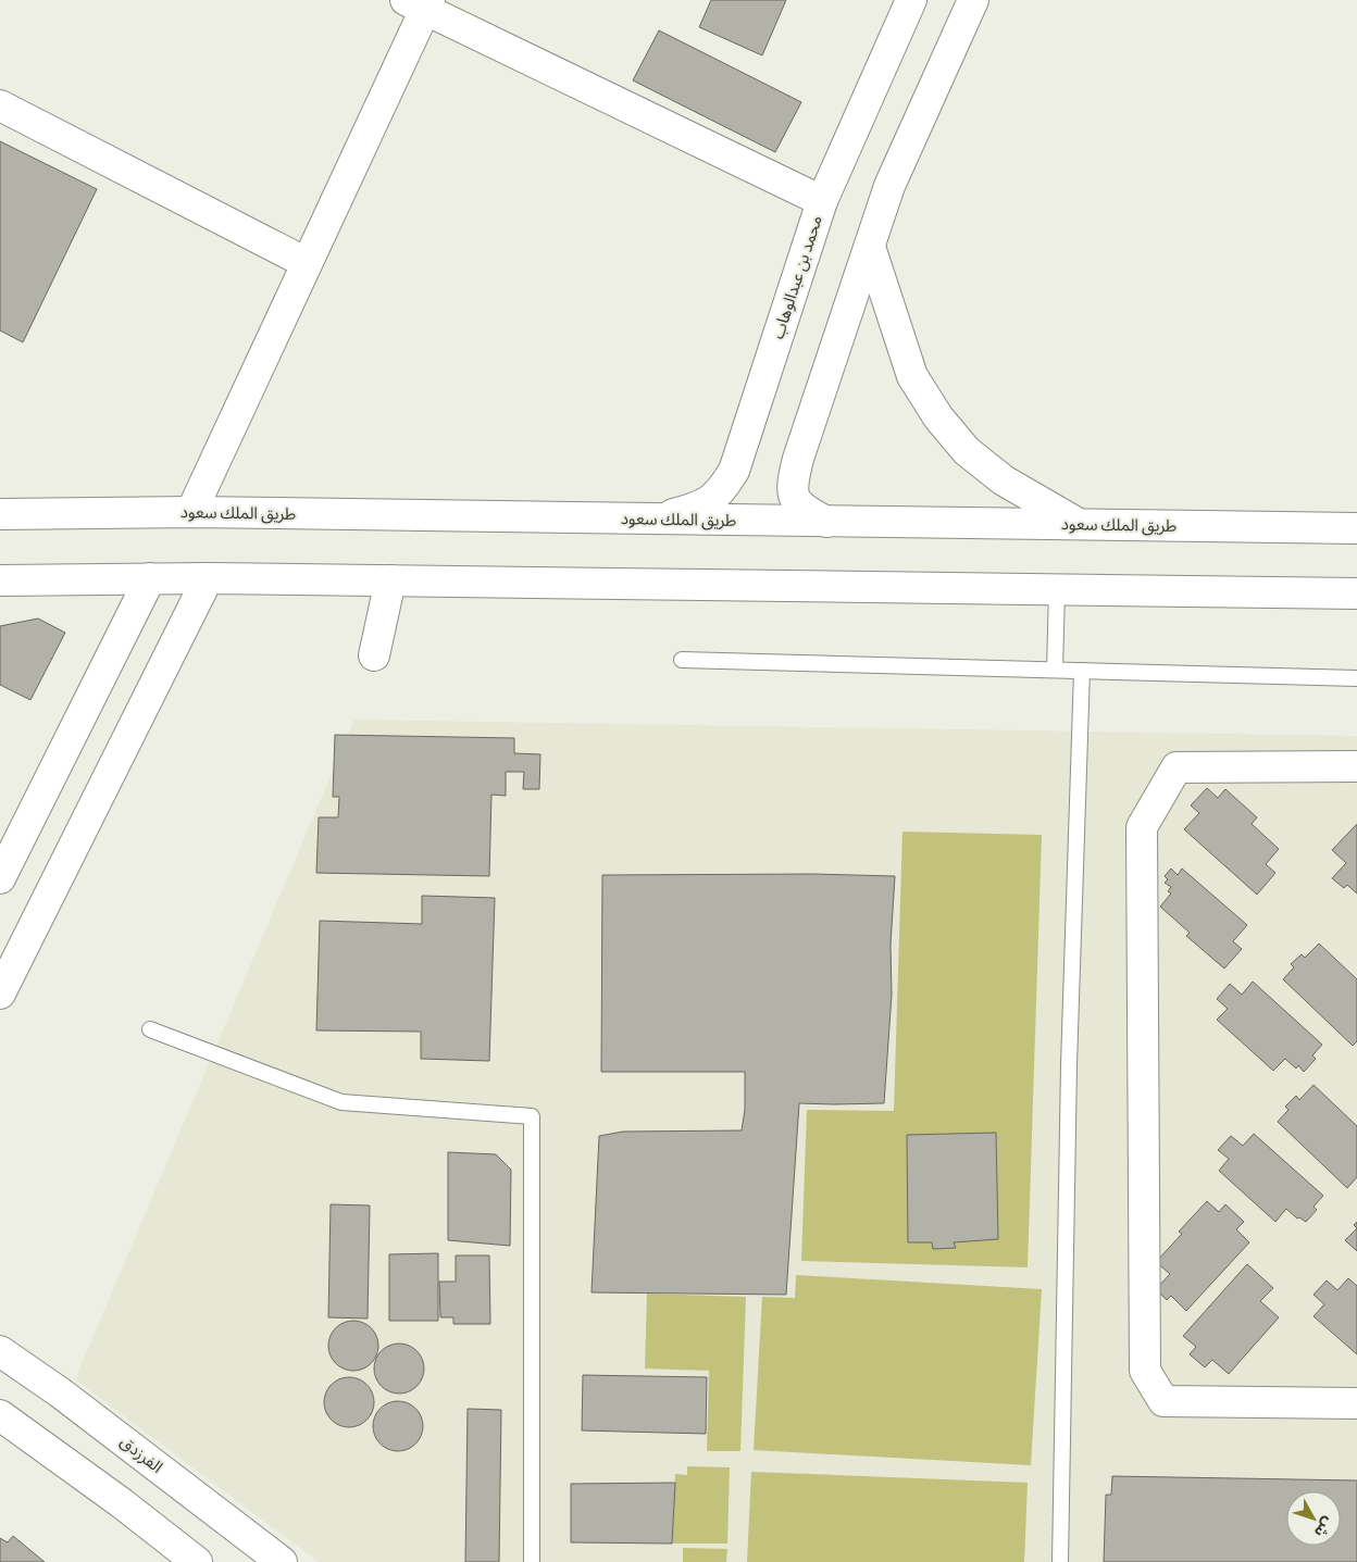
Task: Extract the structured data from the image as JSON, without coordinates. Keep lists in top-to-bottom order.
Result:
{
  "streets": {
    "street": ["محمد بن عبدالوهاب", "طريق الملك سعود", "الفرزدق"]
  },
  "crossings": [
    ["محمد بن عبدالوهاب", "طريق الملك سعود"]
  ],
  "north": "bottom right"
}
